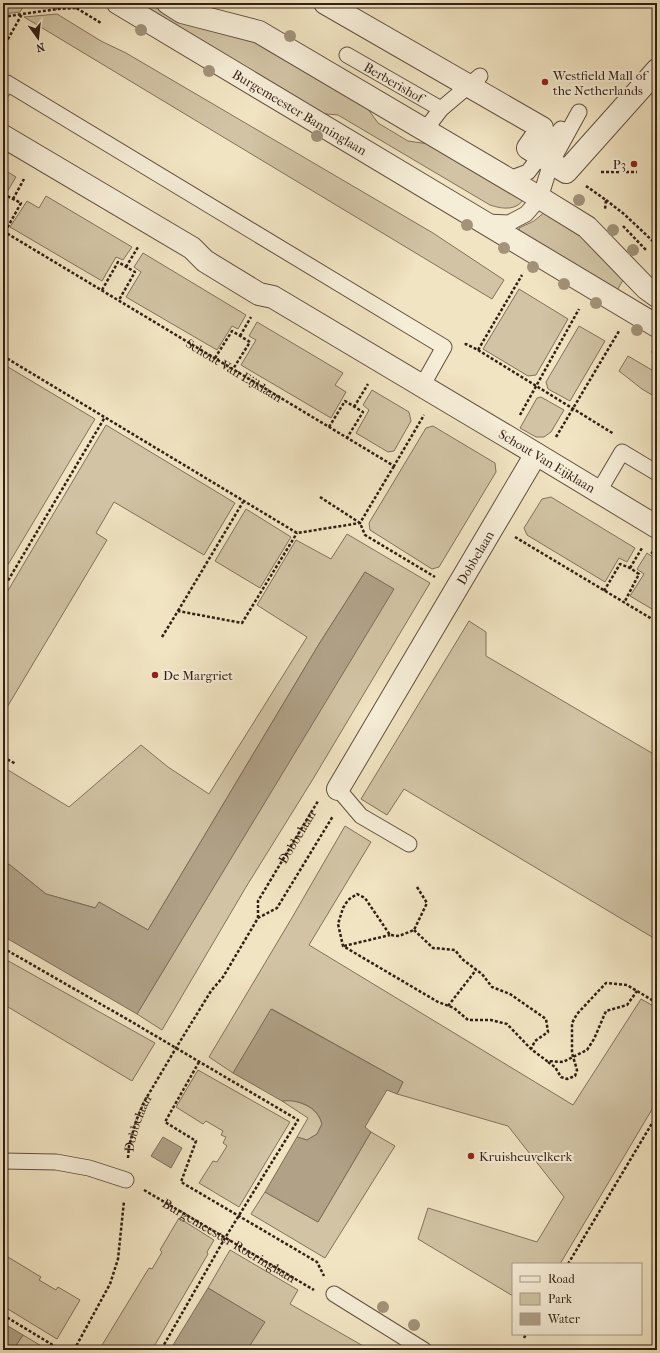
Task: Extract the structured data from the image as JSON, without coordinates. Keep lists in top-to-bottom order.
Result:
{
  "streets": {
    "street": ["Burgemeester Banninglaan", "Schout Van Eijklaan", "Dobbelaan"],
    "lane": ["Berberishof"],
    "path": ["Burgemeester Roeringlaan"]
  },
  "crossings": [
    ["Schout Van Eijklaan", "Dobbelaan"],
    ["Dobbelaan", "Burgemeester Roeringlaan"]
  ],
  "places": [
    "Westfield Mall of the Netherlands",
    "P3",
    "De Margriet",
    "Kruisheuvelkerk"
  ],
  "legend": ["Road", "Park", "Water"],
  "north": "bottom"
}
